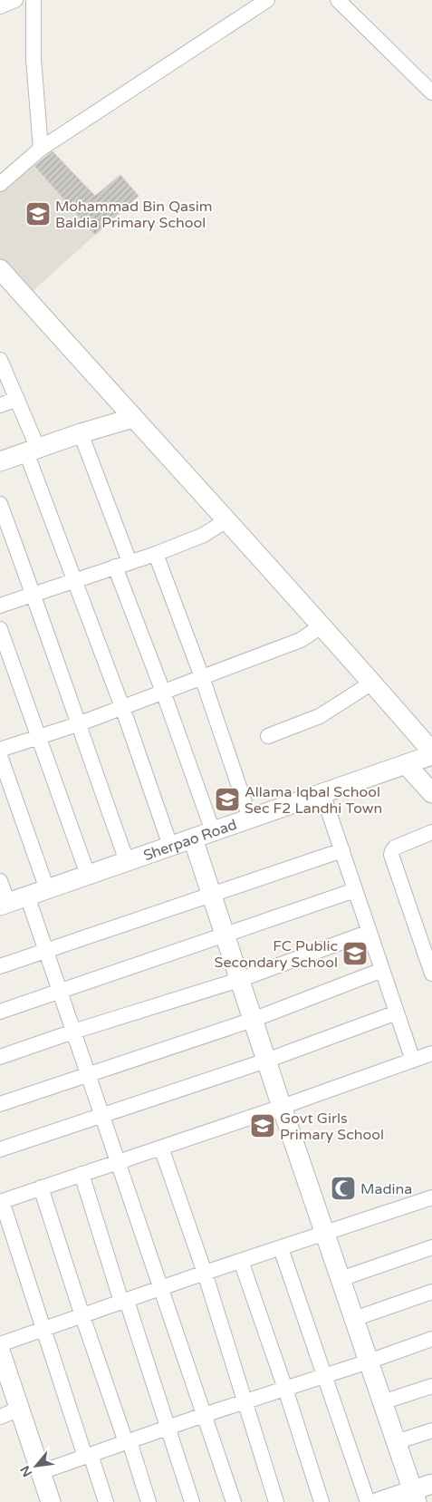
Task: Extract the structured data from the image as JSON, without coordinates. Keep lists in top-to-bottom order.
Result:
{
  "streets": {
    "street": ["Sherpao Road"]
  },
  "places": {
    "school or university": [
      "Mohammad Bin Qasim Baldia Primary School",
      "Allama Iqbal School Sec F2 Landhi Town",
      "FC Public Secondary School",
      "Govt Girls Primary School"
    ],
    "mosque": ["Madina"]
  },
  "north": "bottom left"
}
